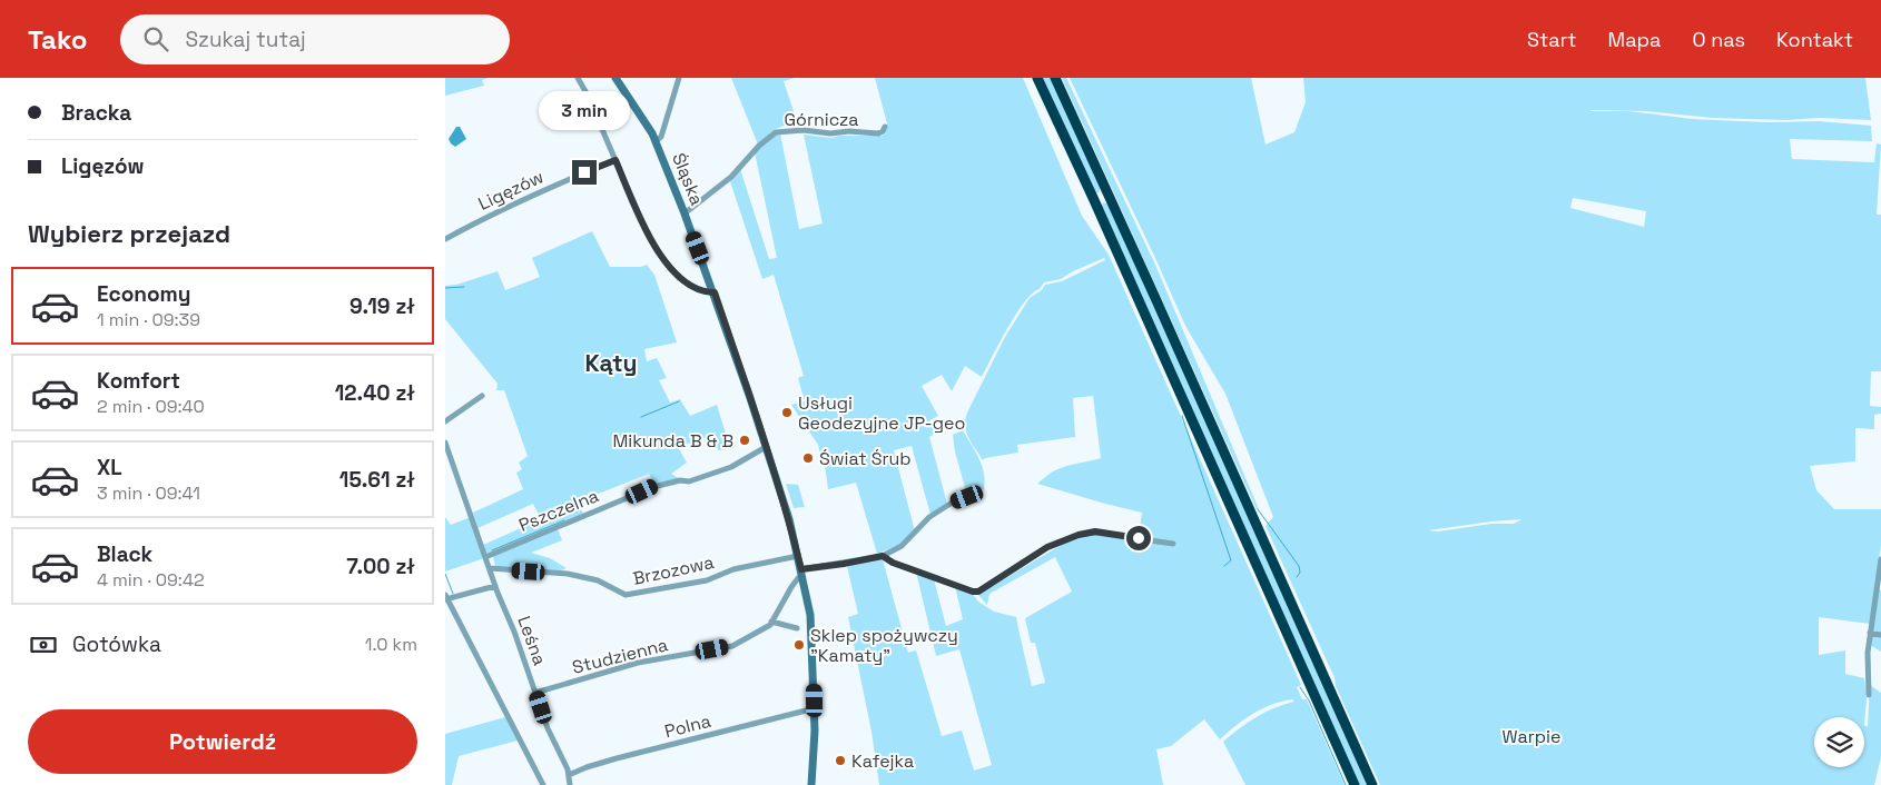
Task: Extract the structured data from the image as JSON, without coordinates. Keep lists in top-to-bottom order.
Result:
{
  "streets": {
    "main road": ["Śląska"],
    "street": [
      "Górnicza",
      "Ligęzów",
      "Pszczelna",
      "Brzozowa",
      "Leśna",
      "Studzienna",
      "Polna"
    ]
  },
  "crossings": [
    ["Górnicza", "Śląska"],
    ["Śląska", "Pszczelna"],
    ["Śląska", "Brzozowa"],
    ["Śląska", "Studzienna"],
    ["Śląska", "Polna"],
    ["Pszczelna", "Leśna"],
    ["Brzozowa", "Leśna"],
    ["Leśna", "Studzienna"],
    ["Leśna", "Polna"]
  ],
  "districts": ["Kąty"],
  "parks": ["Warpie"],
  "places": [
    "Usługi Geodezyjne JP-geo",
    "Mikunda B & B",
    "Świat Śrub",
    "Sklep spożywczy \"Kamaty\"",
    "Kafejka"
  ],
  "page": {
    "header": "Tako",
    "search": "Szukaj tutaj",
    "nav": [
      "Start",
      "Mapa",
      "O nas",
      "Kontakt"
    ],
    "banner": ["Bracka", "Ligęzów"],
    "bubble": "3 min",
    "heading": "Wybierz przejazd",
    "list": [
      {
        "name": "Economy",
        "note": "1 min · 09:39",
        "value": "9.19 zł"
      },
      {
        "name": "Komfort",
        "note": "2 min · 09:40",
        "value": "12.40 zł"
      },
      {
        "name": "XL",
        "note": "3 min · 09:41",
        "value": "15.61 zł"
      },
      {
        "name": "Black",
        "note": "4 min · 09:42",
        "value": "7.00 zł"
      }
    ],
    "pay": ["Gotówka", "1.0 km"],
    "buttons": "Potwierdź"
  }
}
